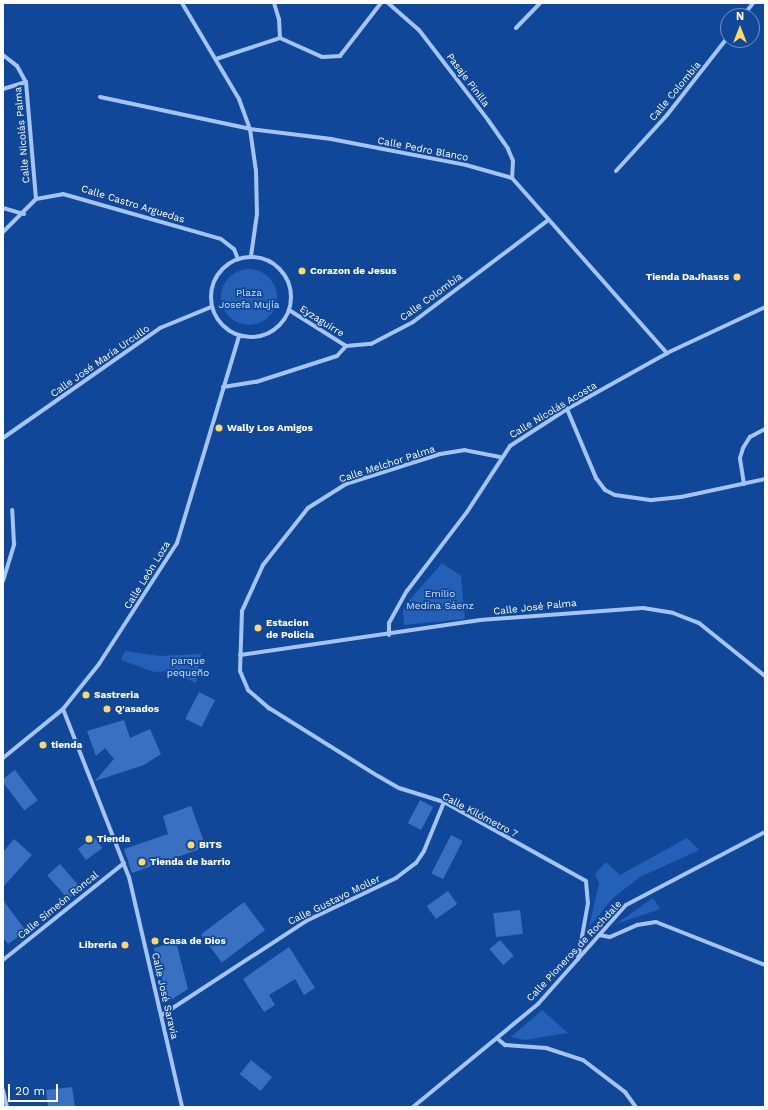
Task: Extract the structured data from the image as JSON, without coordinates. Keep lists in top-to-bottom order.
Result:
{
  "streets": {
    "street": [
      "Pasaje Pinilla",
      "Calle Colombia",
      "Calle Nicolás Palma",
      "Calle Pedro Blanco",
      "Calle Castro Arguedas",
      "Eyzaguirre",
      "Calle José María Urcullo",
      "Calle Nicolás Acosta",
      "Calle Melchor Palma",
      "Calle León Loza",
      "Calle José Palma",
      "Calle Kilómetro 7",
      "Calle Gustavo Moller",
      "Calle Simeón Roncal",
      "Calle Pioneros de Rochdale",
      "Calle José Saravia"
    ]
  },
  "crossings": [
    ["Pasaje Pinilla", "Calle Pedro Blanco"],
    ["Calle Colombia", "Calle Pedro Blanco"],
    ["Calle Colombia", "Eyzaguirre"],
    ["Calle Nicolás Palma", "Calle Castro Arguedas"],
    ["Calle Pedro Blanco", "Calle Nicolás Acosta"],
    ["Calle Castro Arguedas", "Eyzaguirre"],
    ["Calle Castro Arguedas", "Calle José María Urcullo"],
    ["Calle Castro Arguedas", "Calle León Loza"],
    ["Eyzaguirre", "Calle José María Urcullo"],
    ["Eyzaguirre", "Calle León Loza"],
    ["Calle José María Urcullo", "Calle León Loza"],
    ["Calle Nicolás Acosta", "Calle Melchor Palma"],
    ["Calle Nicolás Acosta", "Calle José Palma"],
    ["Calle Melchor Palma", "Calle José Palma"],
    ["Calle Melchor Palma", "Calle Kilómetro 7"],
    ["Calle León Loza", "Calle José Saravia"],
    ["Calle José Palma", "Calle Kilómetro 7"],
    ["Calle Kilómetro 7", "Calle Gustavo Moller"],
    ["Calle Kilómetro 7", "Calle Pioneros de Rochdale"],
    ["Calle Gustavo Moller", "Calle José Saravia"],
    ["Calle Simeón Roncal", "Calle José Saravia"]
  ],
  "parks": ["Plaza Josefa Mujía", "Emilio Medina Sáenz", "parque pequeño"],
  "places": [
    "Corazon de Jesus",
    "Tienda DaJhasss",
    "Wally Los Amigos",
    "Estacion de Policia",
    "Sastreria",
    "Q'asados",
    "tienda",
    "Tienda",
    "BITS",
    "Tienda de barrio",
    "Casa de Dios",
    "Libreria"
  ],
  "scale_bar": "20 m",
  "north": "top"
}
